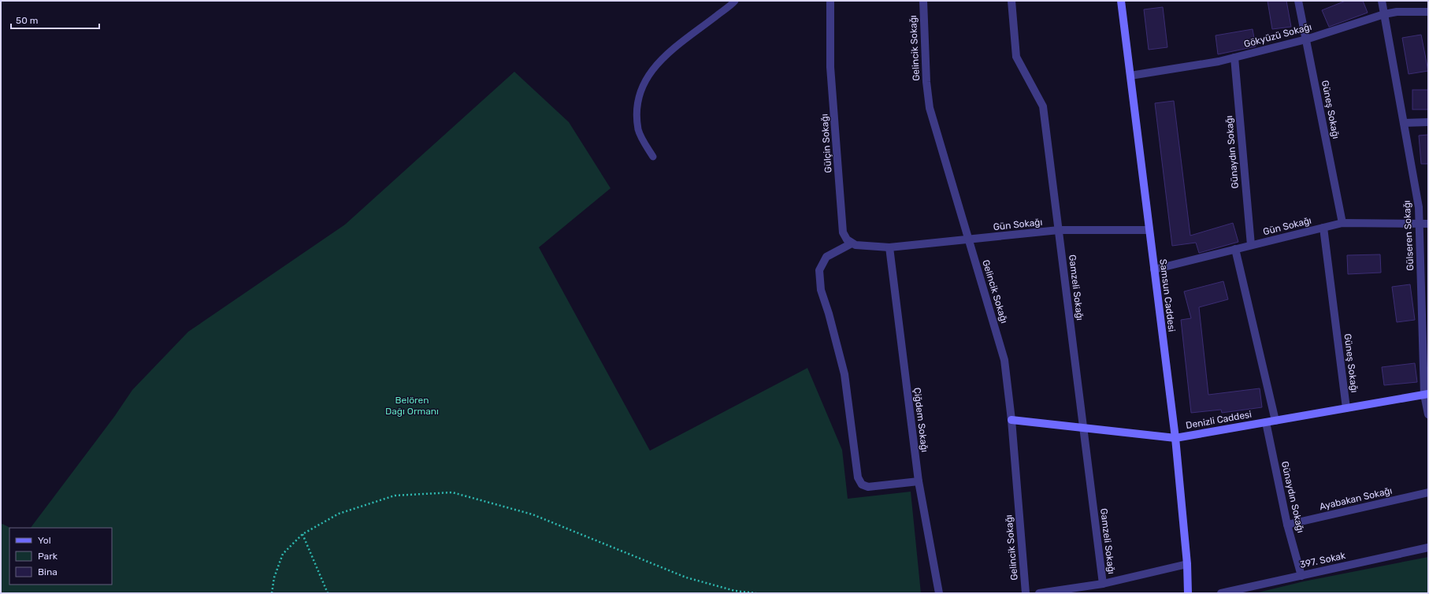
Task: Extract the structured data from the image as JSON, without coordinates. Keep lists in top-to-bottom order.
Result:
{
  "streets": {
    "street": [
      "Gökyüzü Sokağı",
      "Gelincik Sokağı",
      "Güneş Sokağı",
      "Gülçin Sokağı",
      "Günaydın Sokağı",
      "Gün Sokağı",
      "Gülseren Sokağı",
      "Gamzeli Sokağı",
      "Samsun Caddesi",
      "Çiğdem Sokağı",
      "Denizli Caddesi",
      "Ayabakan Sokağı",
      "397. Sokak"
    ]
  },
  "crossings": [
    ["Gökyüzü Sokağı", "Güneş Sokağı"],
    ["Gökyüzü Sokağı", "Günaydın Sokağı"],
    ["Gökyüzü Sokağı", "Gülseren Sokağı"],
    ["Gökyüzü Sokağı", "Samsun Caddesi"],
    ["Gelincik Sokağı", "Gün Sokağı"],
    ["Gelincik Sokağı", "Denizli Caddesi"],
    ["Güneş Sokağı", "Gün Sokağı"],
    ["Güneş Sokağı", "Denizli Caddesi"],
    ["Günaydın Sokağı", "Gün Sokağı"],
    ["Günaydın Sokağı", "Denizli Caddesi"],
    ["Günaydın Sokağı", "Ayabakan Sokağı"],
    ["Günaydın Sokağı", "397. Sokak"],
    ["Gün Sokağı", "Gülseren Sokağı"],
    ["Gün Sokağı", "Gamzeli Sokağı"],
    ["Gün Sokağı", "Samsun Caddesi"],
    ["Gün Sokağı", "Çiğdem Sokağı"],
    ["Gülseren Sokağı", "Denizli Caddesi"],
    ["Gamzeli Sokağı", "Denizli Caddesi"],
    ["Samsun Caddesi", "Denizli Caddesi"]
  ],
  "parks": ["Belören Dağı Ormanı"],
  "legend": ["Yol", "Park", "Bina"],
  "scale_bar": "50 m"
}
